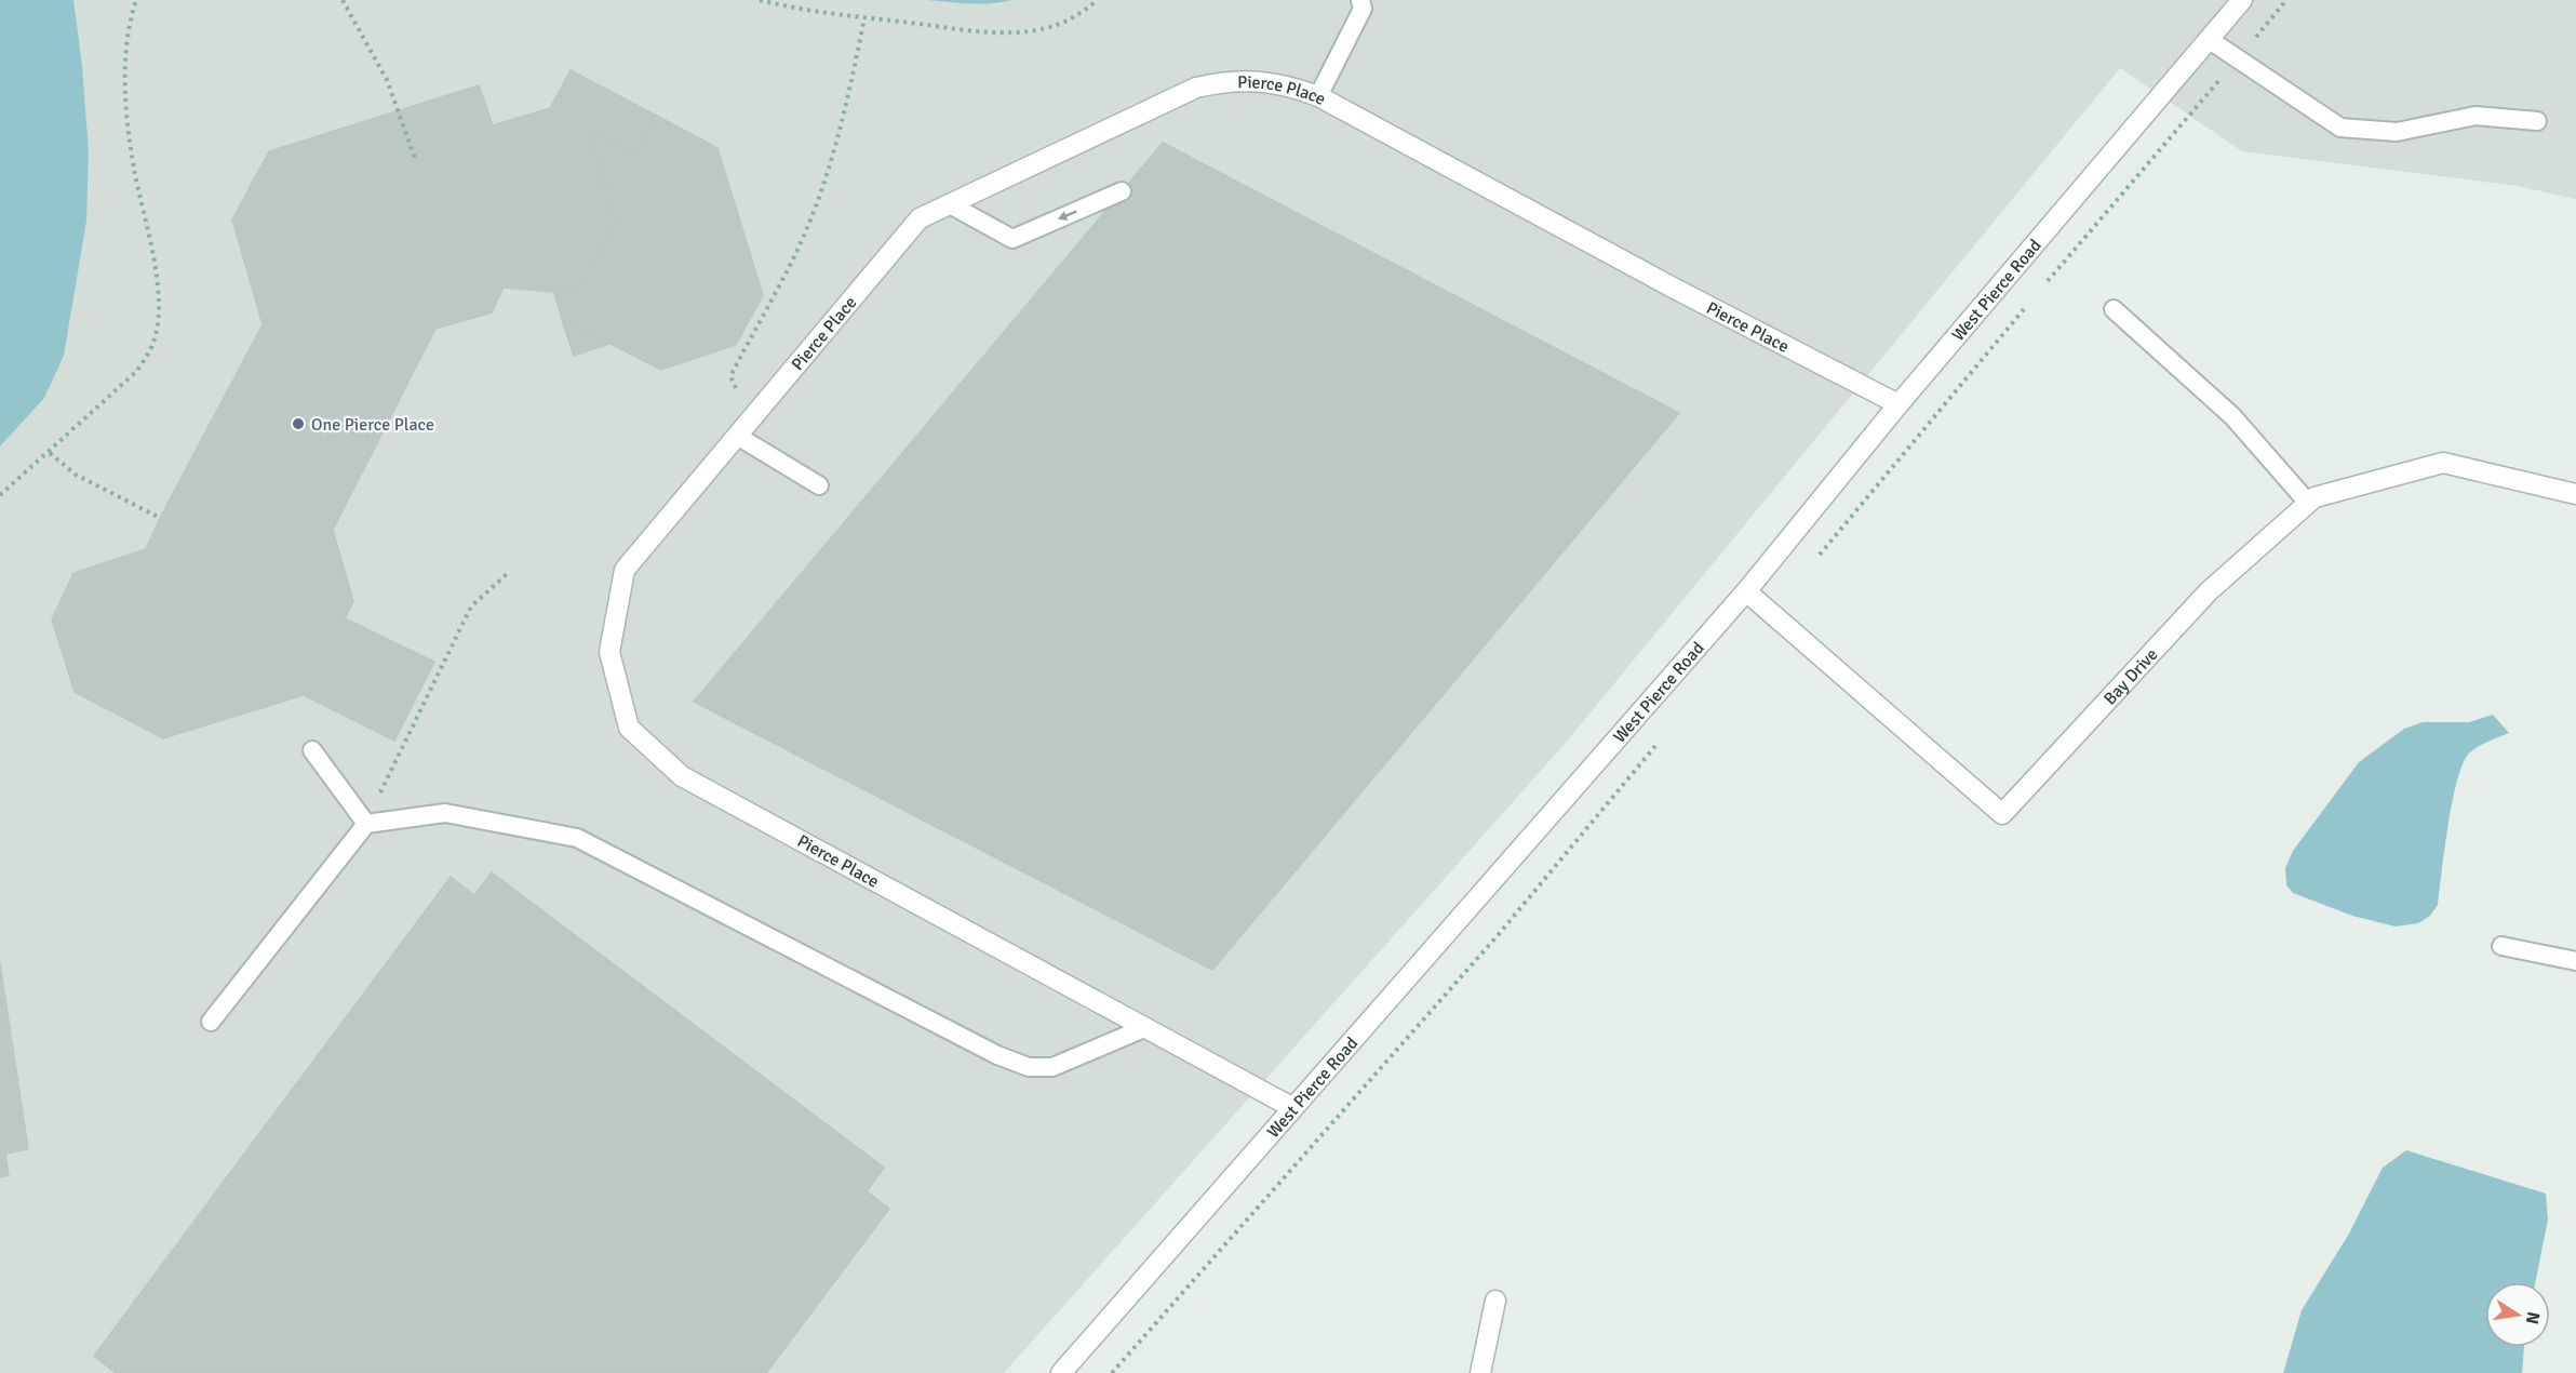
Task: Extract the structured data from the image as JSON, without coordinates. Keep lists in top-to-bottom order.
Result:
{
  "streets": {
    "street": ["Pierce Place", "West Pierce Road", "Bay Drive"]
  },
  "crossings": [
    ["Pierce Place", "West Pierce Road"],
    ["West Pierce Road", "Bay Drive"]
  ],
  "places": ["One Pierce Place"],
  "north": "right"
}
